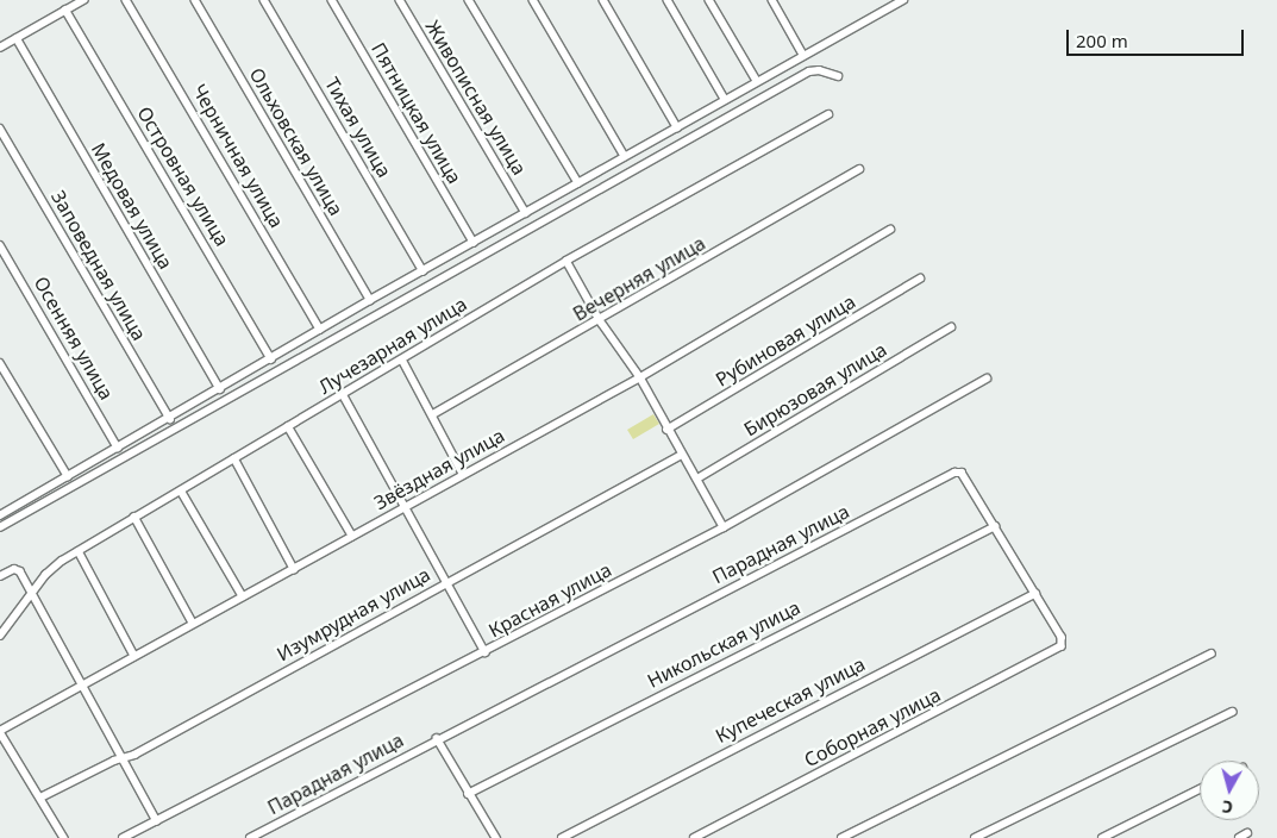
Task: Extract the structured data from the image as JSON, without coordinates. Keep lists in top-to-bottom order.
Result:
{
  "streets": {
    "street": [
      "Живописная улица",
      "Пятницкая улица",
      "Тихая улица",
      "Ольховская улица",
      "Черничная улица",
      "Островная улица",
      "Медовая улица",
      "Заповедная улица",
      "Вечерняя улица",
      "Осенняя улица",
      "Рубиновая улица",
      "Лучезарная улица",
      "Бирюзовая улица",
      "Звёздная улица",
      "Парадная улица",
      "Красная улица",
      "Изумрудная улица",
      "Никольская улица",
      "Купеческая улица",
      "Соборная улица"
    ]
  },
  "crossings": [
    ["Парадная улица", "Никольская улица"],
    ["Парадная улица", "Купеческая улица"],
    ["Парадная улица", "Соборная улица"]
  ],
  "scale_bar": "200 m",
  "north": "bottom"
}
